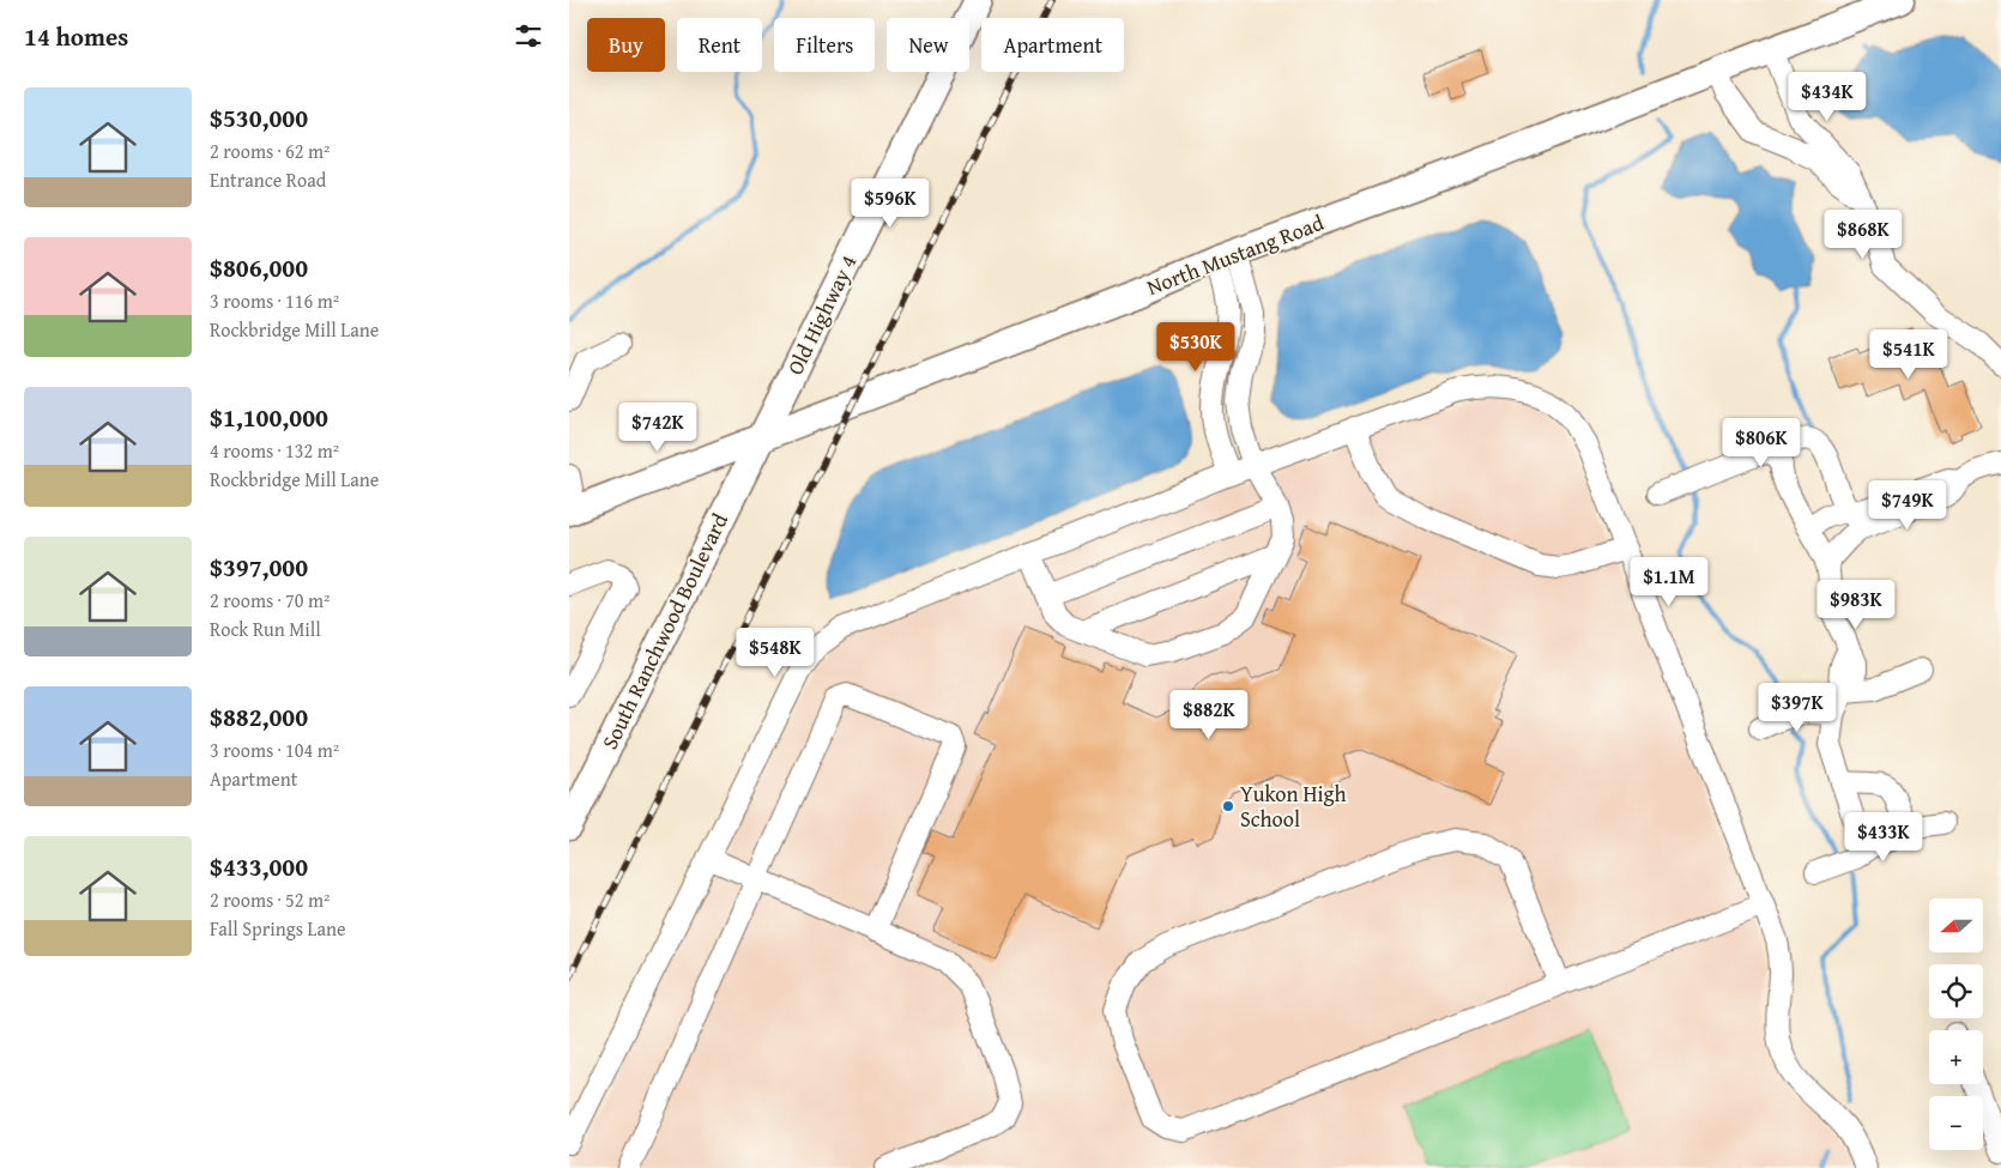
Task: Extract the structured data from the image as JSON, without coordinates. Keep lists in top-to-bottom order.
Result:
{
  "streets": {
    "main road": ["North Mustang Road", "Old Highway 4", "South Ranchwood Boulevard"]
  },
  "crossings": [
    ["North Mustang Road", "Old Highway 4"],
    ["North Mustang Road", "South Ranchwood Boulevard"],
    ["Old Highway 4", "South Ranchwood Boulevard"]
  ],
  "places": ["Yukon High School"],
  "north": "left",
  "page": {
    "heading": "14 homes",
    "chip": [
      "Buy",
      "Rent",
      "Filters",
      "New",
      "Apartment"
    ],
    "list": [
      {
        "name": "$530,000",
        "note": "2 rooms · 62 m² · Entrance Road"
      },
      {
        "name": "$806,000",
        "note": "3 rooms · 116 m² · Rockbridge Mill Lane"
      },
      {
        "name": "$1,100,000",
        "note": "4 rooms · 132 m² · Rockbridge Mill Lane"
      },
      {
        "name": "$397,000",
        "note": "2 rooms · 70 m² · Rock Run Mill"
      },
      {
        "name": "$882,000",
        "note": "3 rooms · 104 m² · Apartment"
      },
      {
        "name": "$433,000",
        "note": "2 rooms · 52 m² · Fall Springs Lane"
      }
    ],
    "price": [
      "$434K",
      "$596K",
      "$868K",
      "$530K",
      "$541K",
      "$742K",
      "$806K",
      "$749K",
      "$1.1M",
      "$983K",
      "$548K",
      "$397K",
      "$882K",
      "$433K"
    ],
    "map_buttons": ["+", "−"]
  }
}
